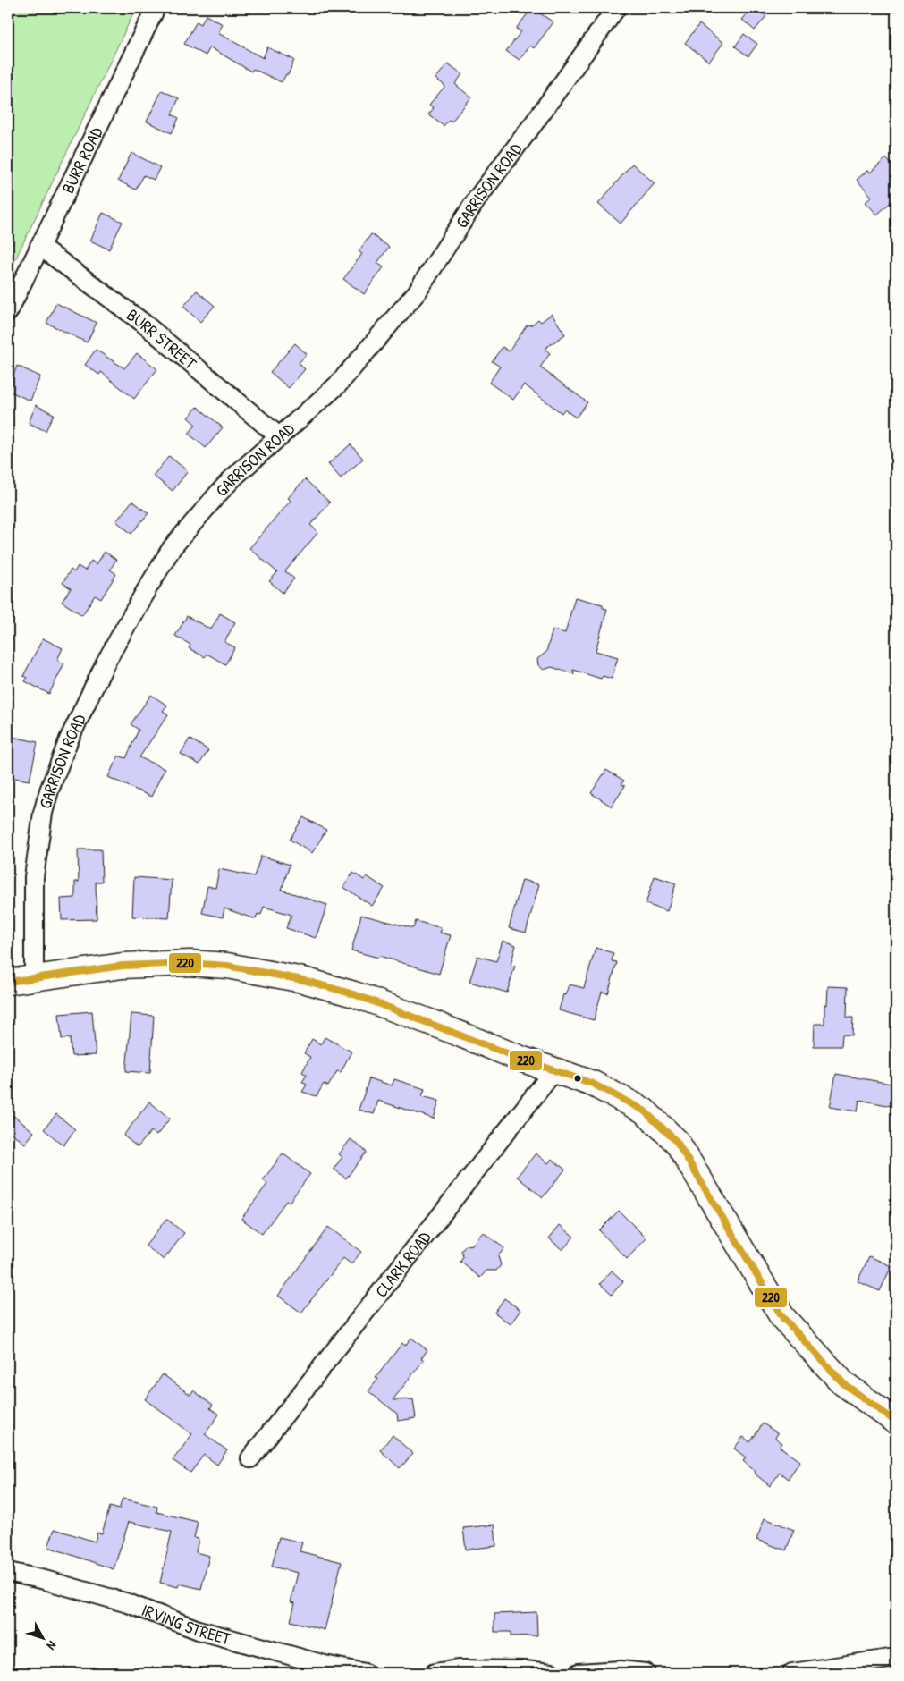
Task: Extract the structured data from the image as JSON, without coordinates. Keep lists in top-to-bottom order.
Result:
{
  "streets": {
    "street": [
      "BURR ROAD",
      "GARRISON ROAD",
      "BURR STREET",
      "CLARK ROAD",
      "IRVING STREET"
    ]
  },
  "crossings": [
    ["BURR ROAD", "BURR STREET"],
    ["GARRISON ROAD", "BURR STREET"]
  ],
  "lines": ["transit line 220"],
  "north": "bottom right"
}
